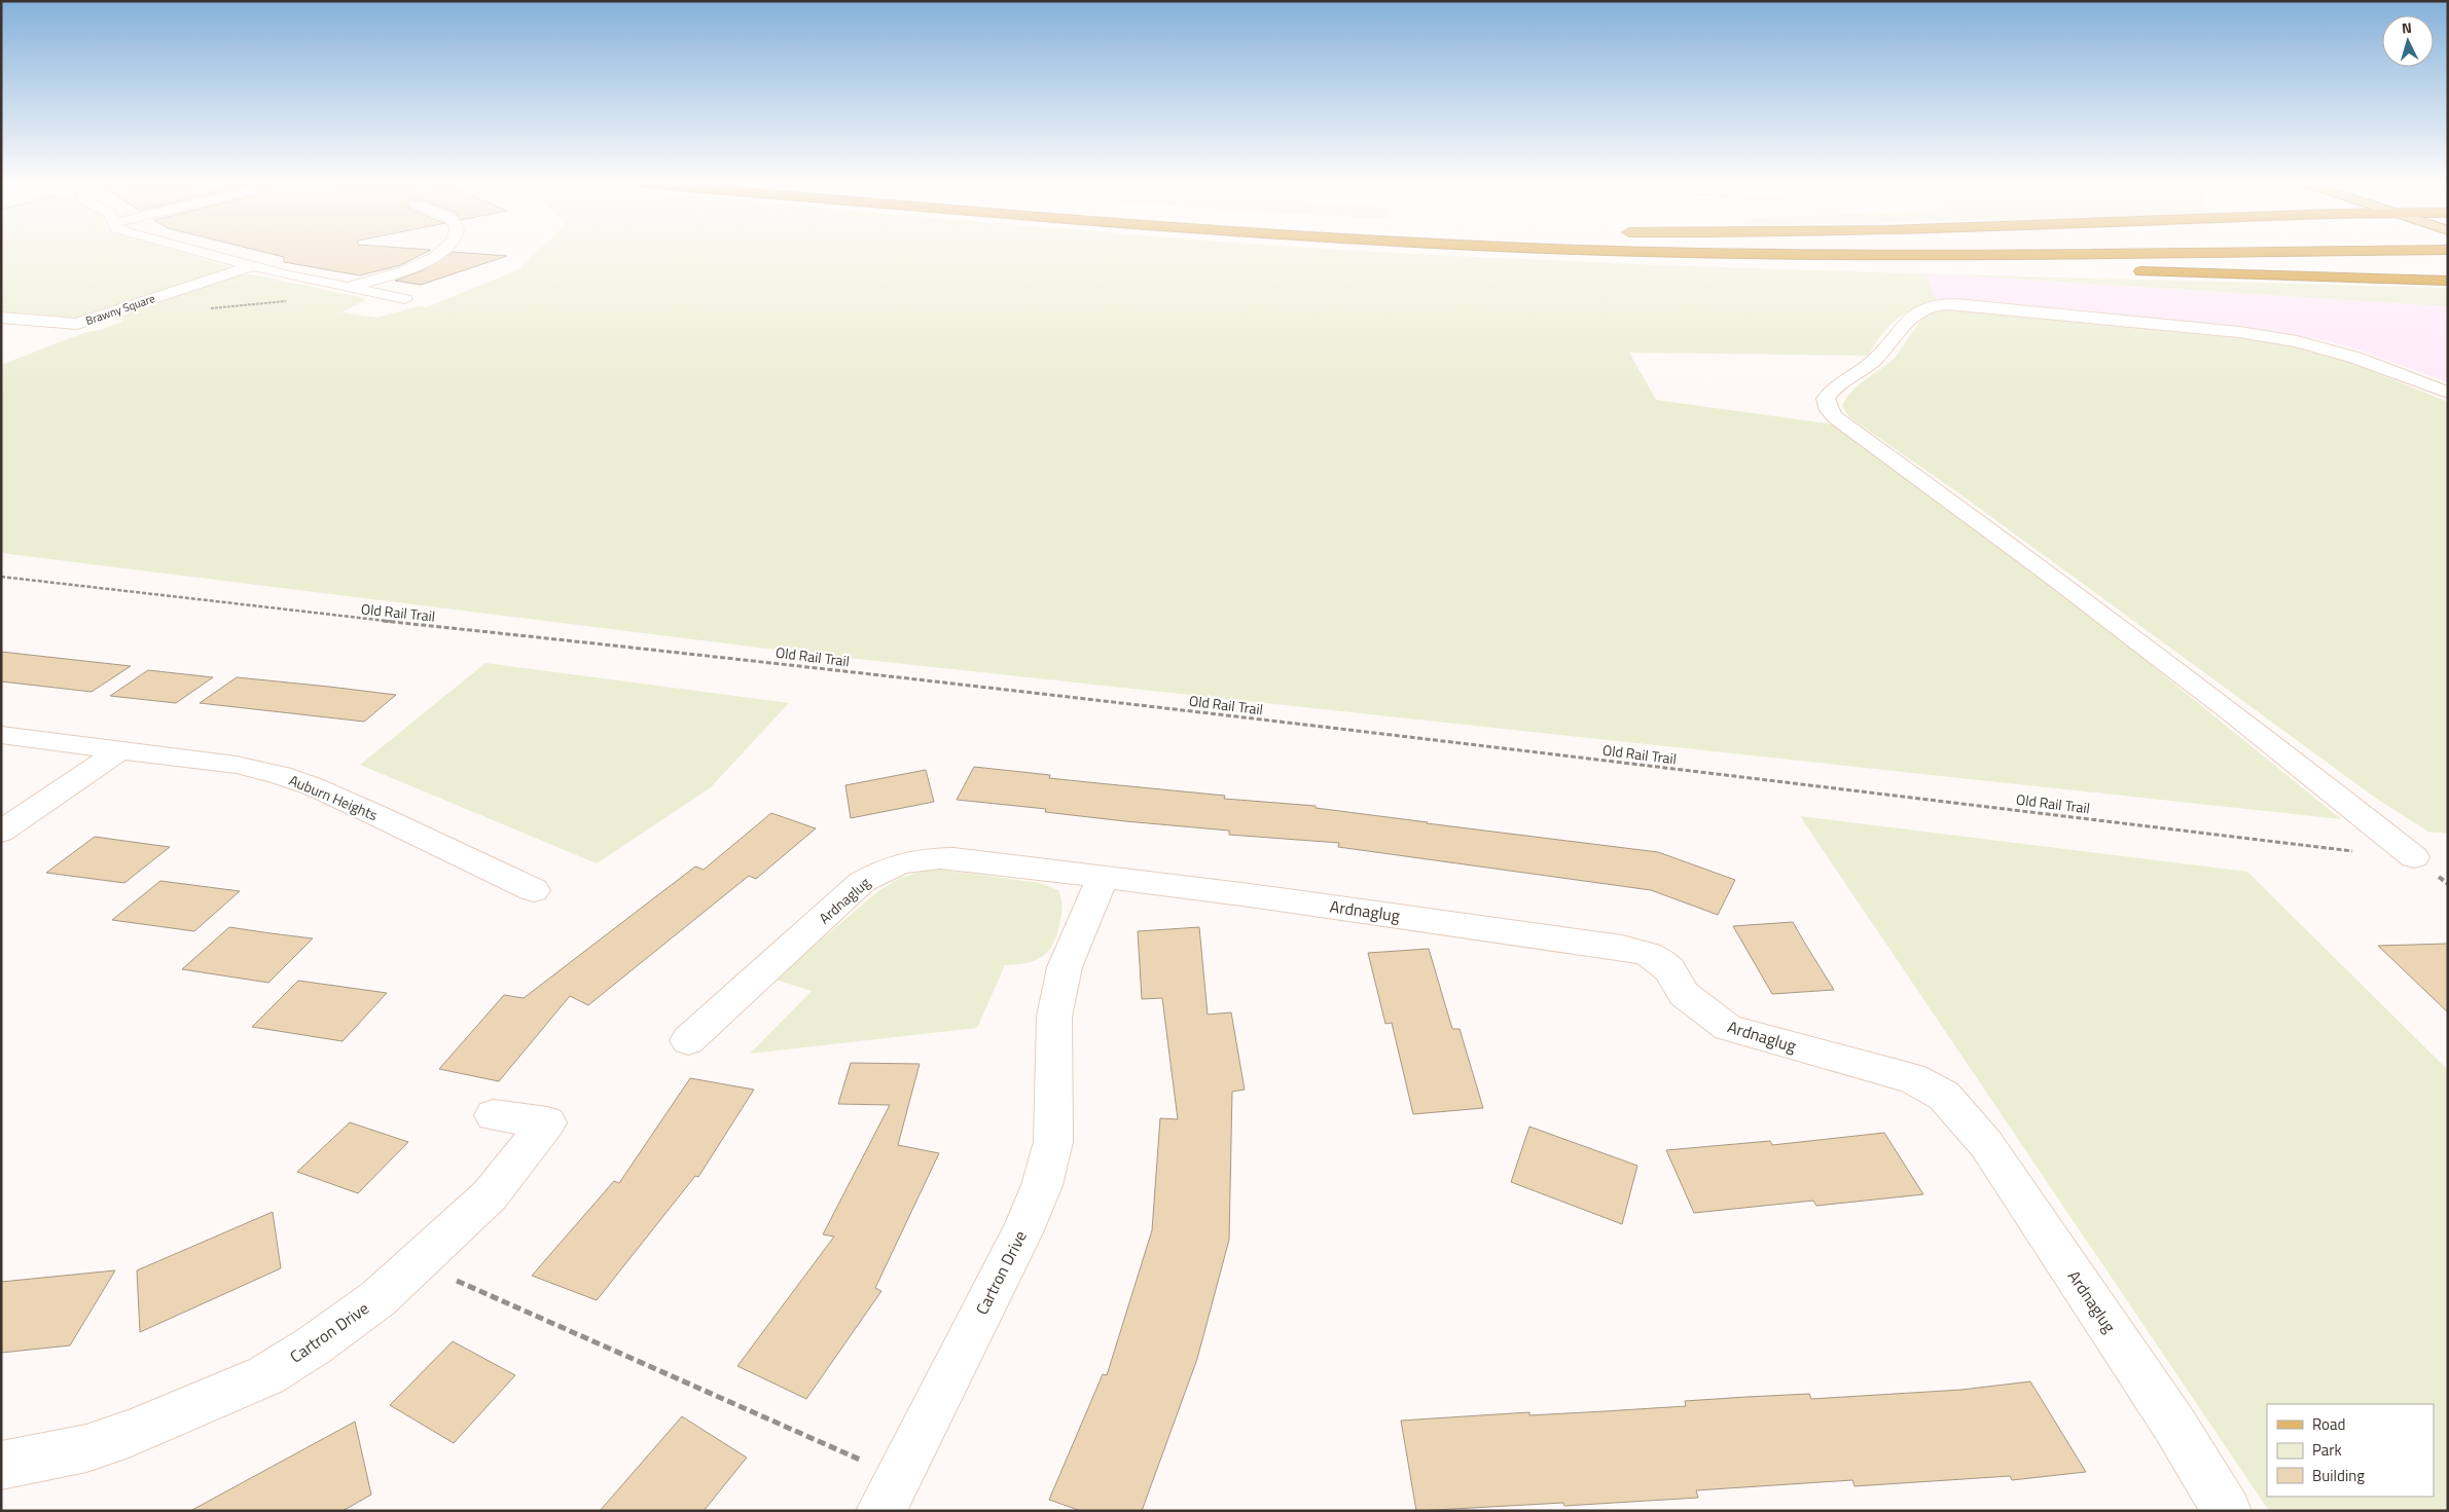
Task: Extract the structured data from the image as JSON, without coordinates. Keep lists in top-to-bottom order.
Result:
{
  "streets": {
    "street": [
      "Brawny Square",
      "Auburn Heights",
      "Ardnaglug",
      "Cartron Drive"
    ],
    "path": ["Old Rail Trail"]
  },
  "crossings": [
    ["Ardnaglug", "Cartron Drive"]
  ],
  "legend": ["Road", "Park", "Building"],
  "north": "top"
}
